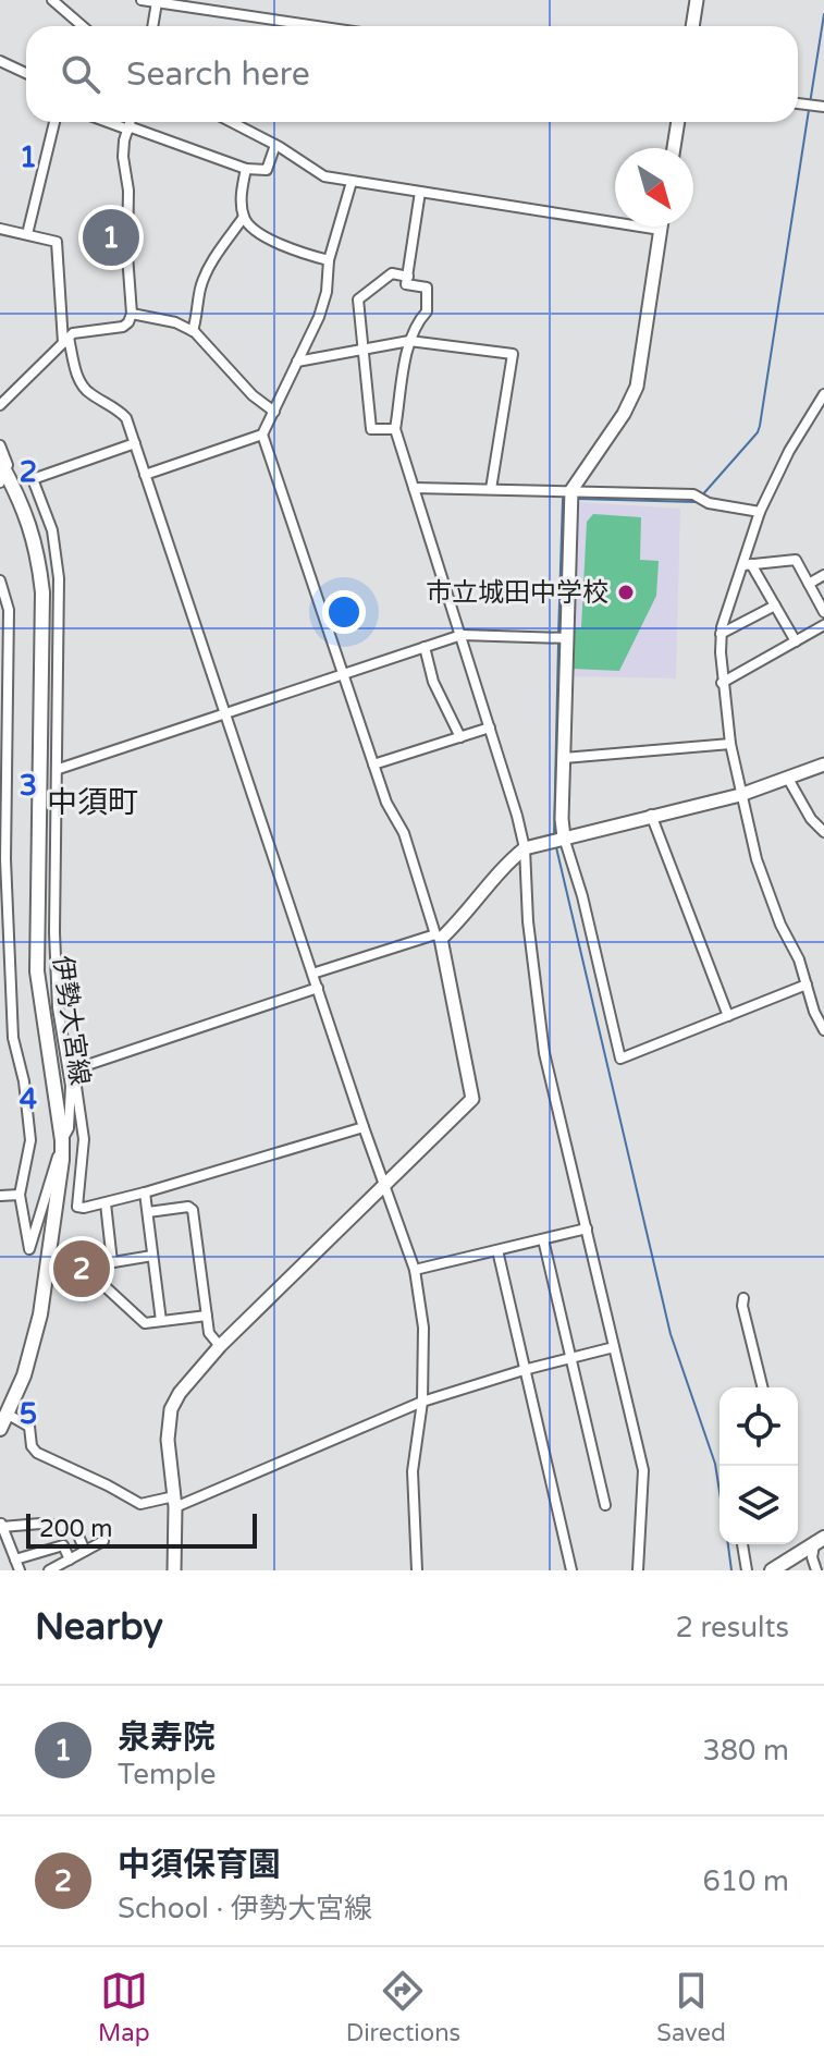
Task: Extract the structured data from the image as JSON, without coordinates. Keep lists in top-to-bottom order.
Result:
{
  "streets": {
    "main road": ["伊勢大宮線"]
  },
  "districts": ["中須町"],
  "places": ["市立城田中学校"],
  "scale_bar": "200 m",
  "north": "bottom right",
  "page": {
    "search": "Search here",
    "pins": ["1", "2"],
    "scale": "200 m",
    "heading": ["Nearby", "2 results"],
    "list": [
      {
        "mark": "1",
        "name": "泉寿院",
        "note": "Temple",
        "value": "380 m"
      },
      {
        "mark": "2",
        "name": "中須保育園",
        "note": "School · 伊勢大宮線",
        "value": "610 m"
      }
    ],
    "nav": ["Map", "Directions", "Saved"]
  },
  "grid": {
    "rows": [
      "1",
      "2",
      "3",
      "4",
      "5"
    ]
  }
}
